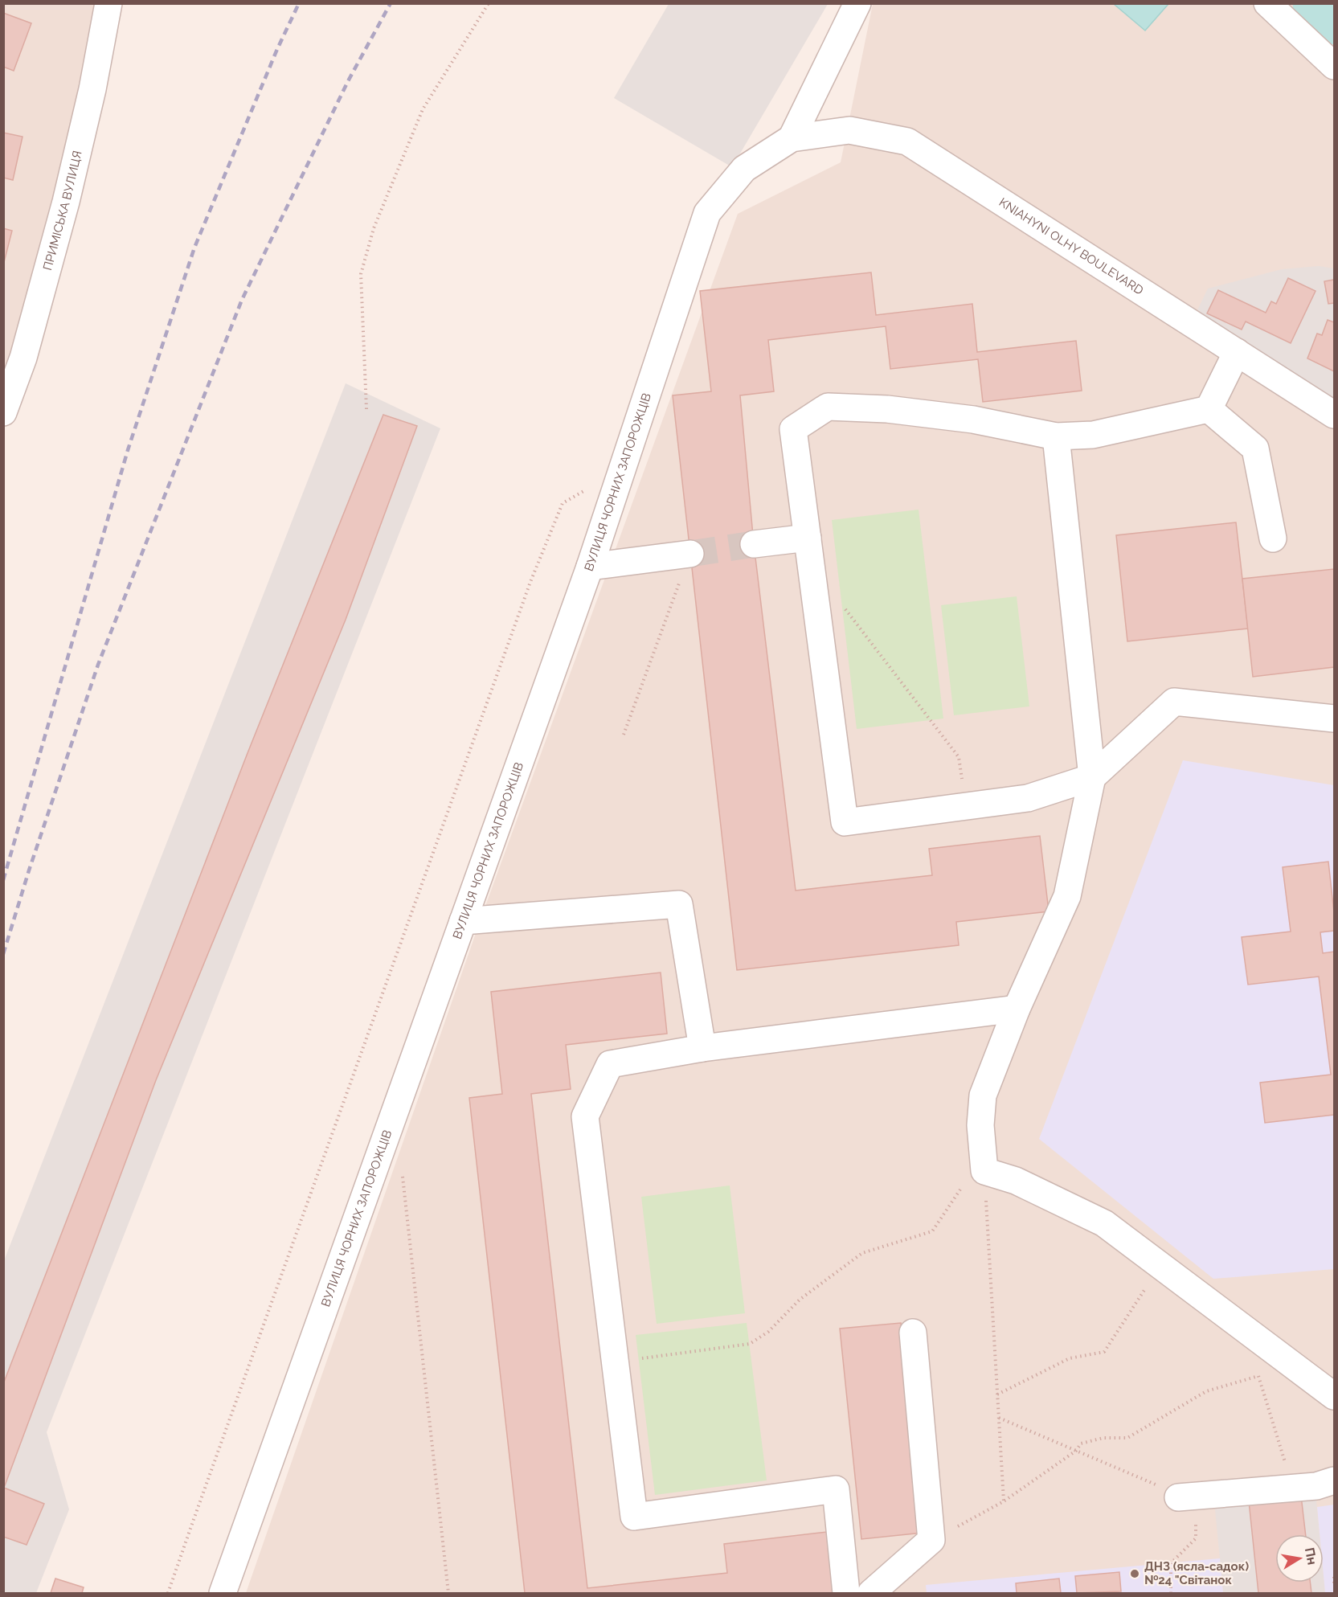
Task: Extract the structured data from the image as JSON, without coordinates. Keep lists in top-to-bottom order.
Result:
{
  "streets": {
    "street": ["ПРИМІСЬКА ВУЛИЦЯ", "KNIAHYNI OLHY BOULEVARD", "ВУЛИЦЯ ЧОРНИХ ЗАПОРОЖЦІВ"]
  },
  "crossings": [
    ["KNIAHYNI OLHY BOULEVARD", "ВУЛИЦЯ ЧОРНИХ ЗАПОРОЖЦІВ"]
  ],
  "places": ["ДНЗ (ясла-садок) №24 \"Світанок"],
  "north": "right"
}
